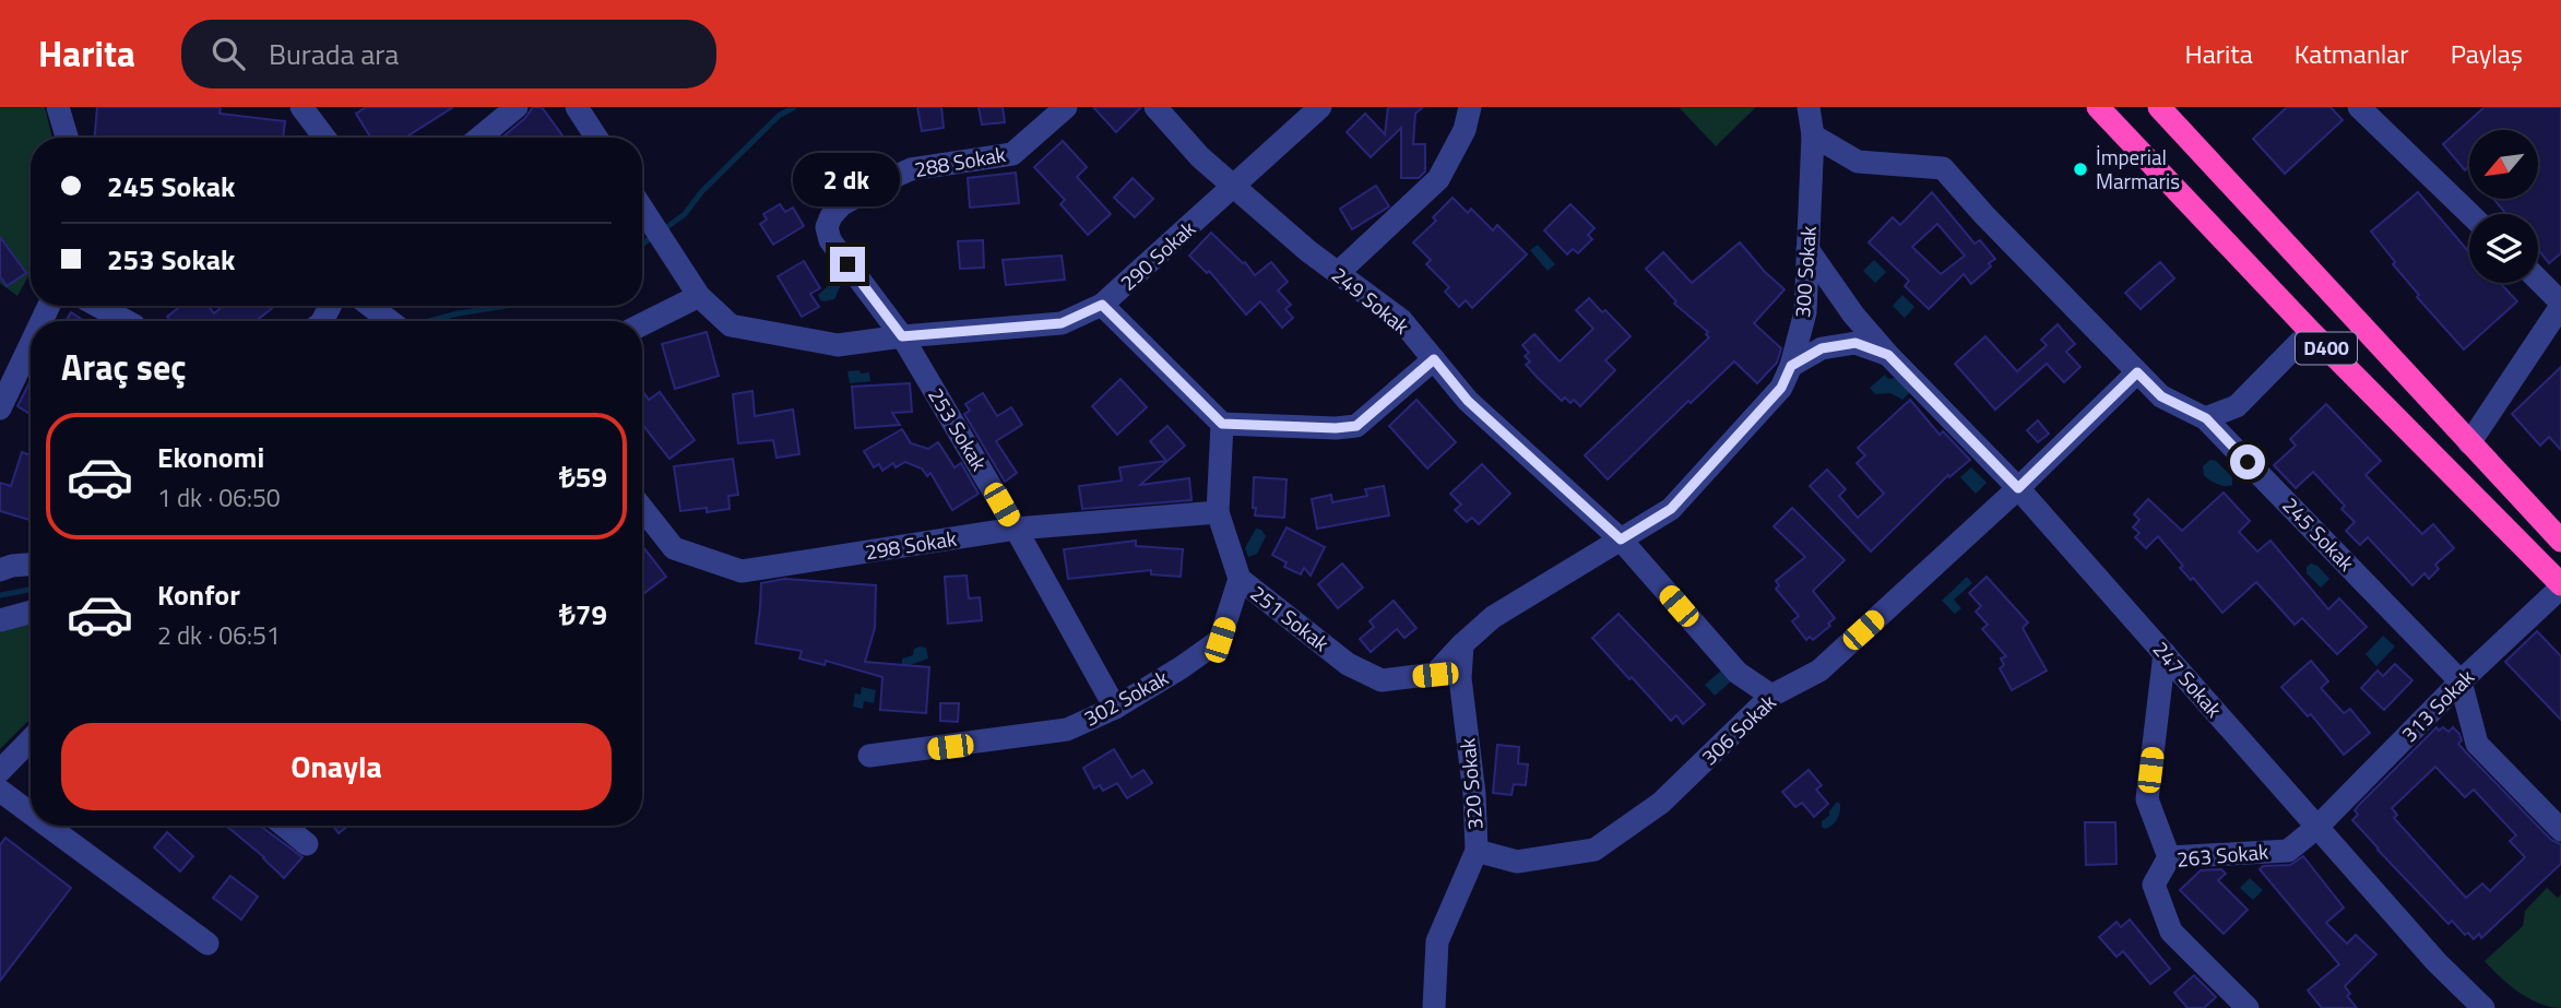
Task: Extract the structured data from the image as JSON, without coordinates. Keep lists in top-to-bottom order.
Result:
{
  "streets": {
    "highway": ["D400"],
    "street": [
      "288 Sokak",
      "290 Sokak",
      "300 Sokak",
      "249 Sokak",
      "253 Sokak",
      "245 Sokak",
      "298 Sokak",
      "251 Sokak",
      "247 Sokak",
      "302 Sokak",
      "313 Sokak",
      "306 Sokak",
      "320 Sokak",
      "263 Sokak"
    ]
  },
  "crossings": [
    ["288 Sokak", "253 Sokak"],
    ["290 Sokak", "249 Sokak"],
    ["290 Sokak", "253 Sokak"],
    ["300 Sokak", "249 Sokak"],
    ["300 Sokak", "245 Sokak"],
    ["300 Sokak", "251 Sokak"],
    ["300 Sokak", "247 Sokak"],
    ["300 Sokak", "320 Sokak"],
    ["249 Sokak", "306 Sokak"],
    ["D400", "313 Sokak"],
    ["253 Sokak", "298 Sokak"],
    ["253 Sokak", "302 Sokak"],
    ["245 Sokak", "313 Sokak"],
    ["245 Sokak", "306 Sokak"],
    ["298 Sokak", "251 Sokak"],
    ["251 Sokak", "302 Sokak"],
    ["251 Sokak", "320 Sokak"],
    ["247 Sokak", "313 Sokak"],
    ["247 Sokak", "306 Sokak"],
    ["247 Sokak", "263 Sokak"],
    ["313 Sokak", "263 Sokak"],
    ["306 Sokak", "320 Sokak"]
  ],
  "places": ["İmperial Marmaris"],
  "north": "bottom left",
  "page": {
    "header": "Harita",
    "search": "Burada ara",
    "nav": ["Harita", "Katmanlar", "Paylaş"],
    "banner": ["245 Sokak", "253 Sokak"],
    "bubble": "2 dk",
    "heading": "Araç seç",
    "list": [
      {
        "name": "Ekonomi",
        "note": "1 dk · 06:50",
        "value": "₺59"
      },
      {
        "name": "Konfor",
        "note": "2 dk · 06:51",
        "value": "₺79"
      }
    ],
    "buttons": "Onayla"
  }
}
